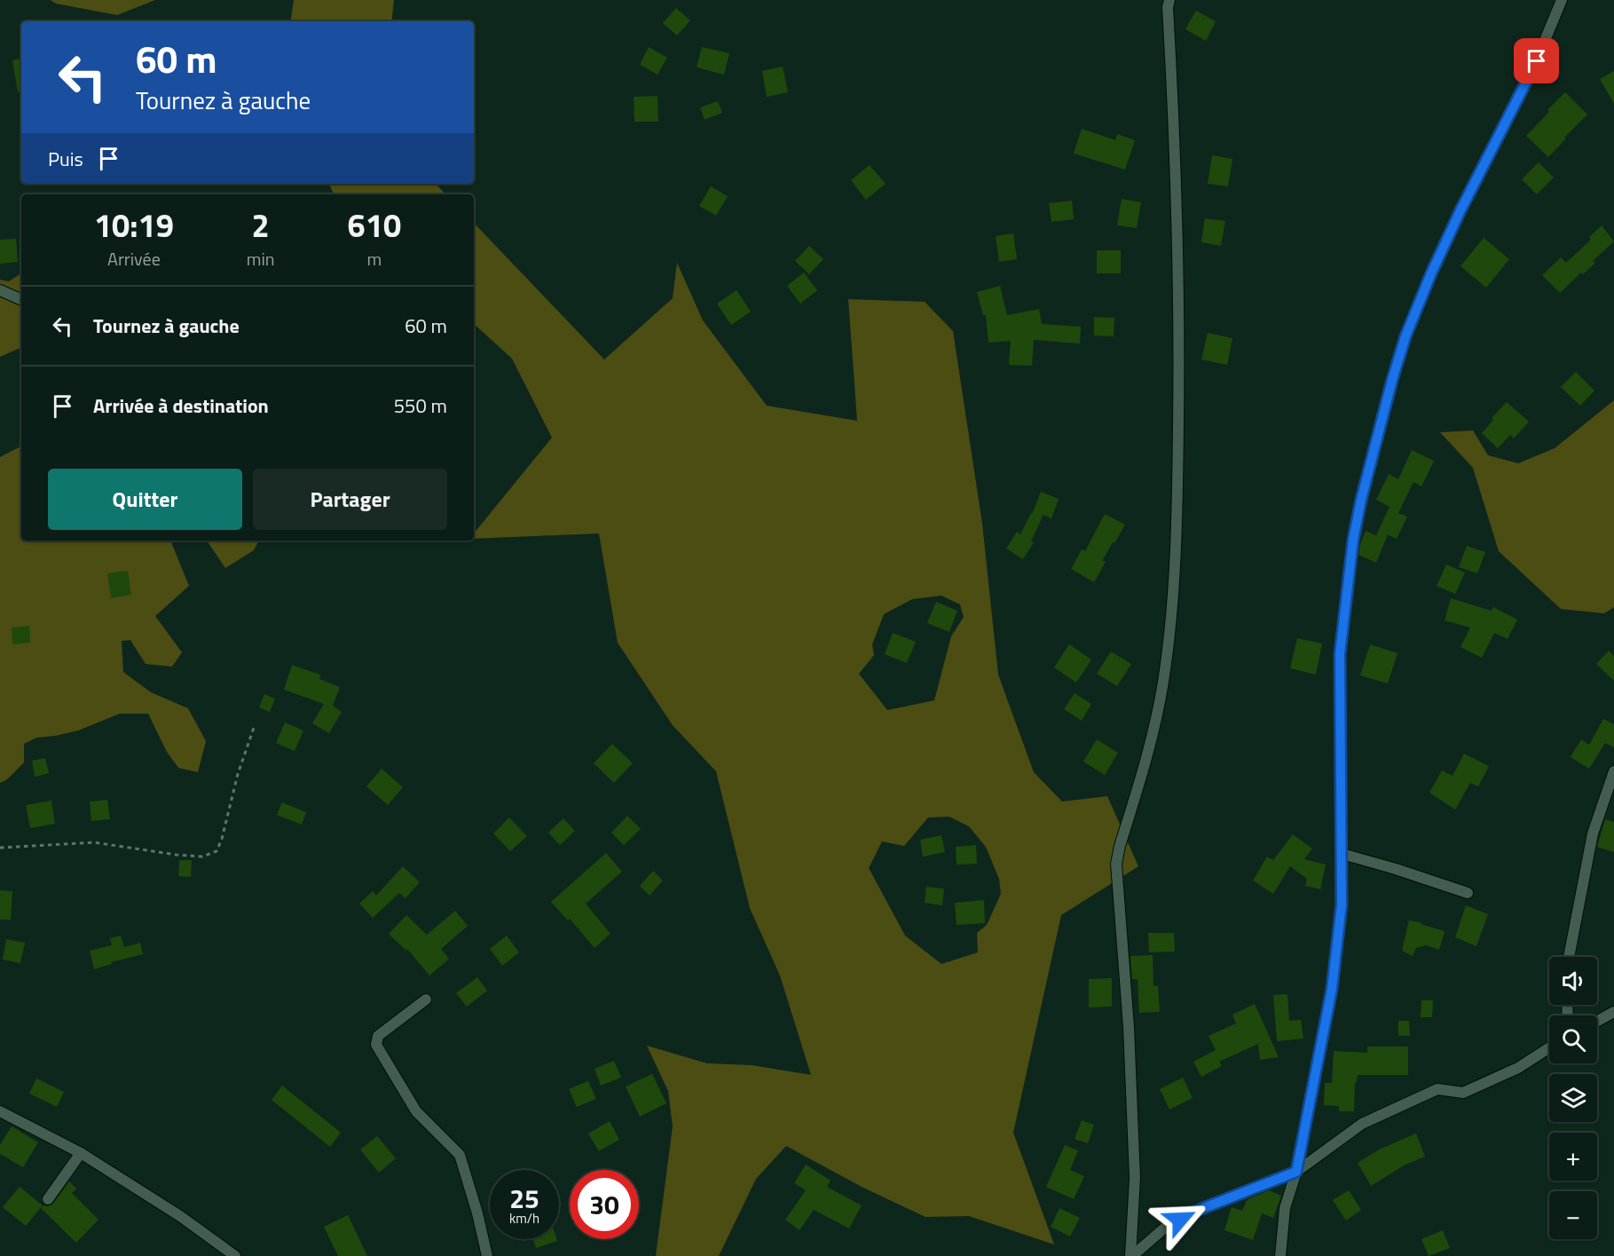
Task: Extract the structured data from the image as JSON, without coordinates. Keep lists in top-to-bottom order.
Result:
{
  "page": {
    "turn": ["60 m", "Tournez à gauche"],
    "then": "Puis",
    "eta": [
      "10:19",
      "Arrivée",
      "2",
      "min",
      "610",
      "m"
    ],
    "list": [
      {
        "name": "Tournez à gauche",
        "value": "60 m"
      },
      {
        "name": "Arrivée à destination",
        "value": "550 m"
      }
    ],
    "buttons": ["Quitter", "Partager"],
    "map_buttons": ["+", "−"],
    "speed": "25 km/h",
    "limit": "30"
  }
}
